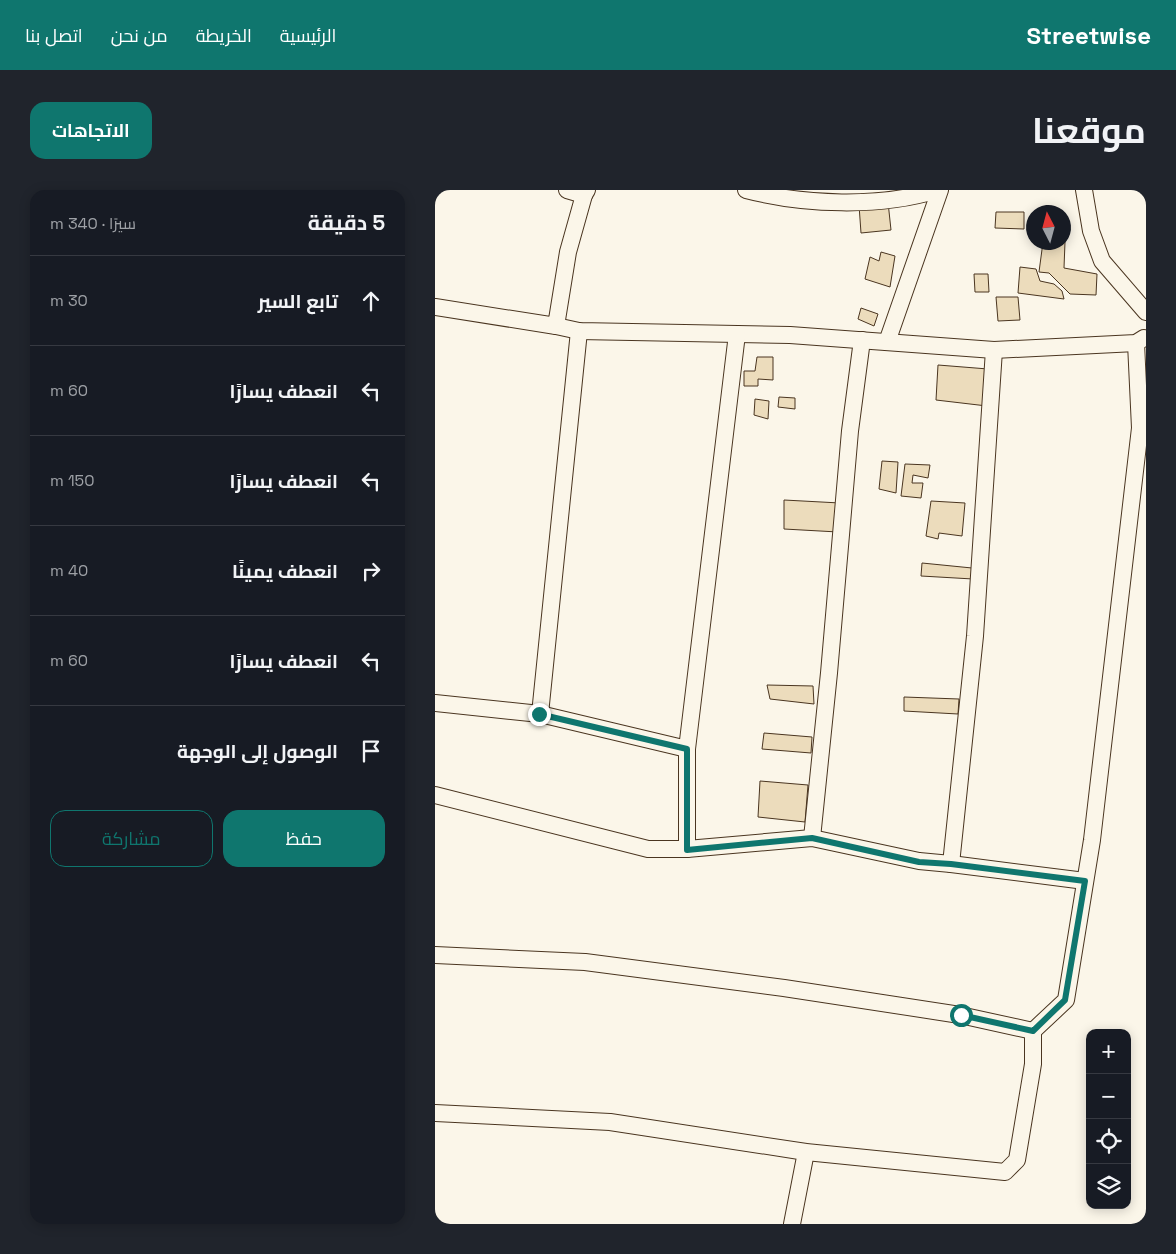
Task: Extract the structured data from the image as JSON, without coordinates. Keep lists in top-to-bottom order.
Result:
{
  "north": "top",
  "page": {
    "header": "Streetwise",
    "nav": [
      "الرئيسية",
      "الخريطة",
      "من نحن",
      "اتصل بنا"
    ],
    "title": "موقعنا",
    "buttons": [
      "الاتجاهات",
      ["حفظ", "مشاركة"]
    ],
    "heading": ["5 دقيقة", "سيرًا · 340 m"],
    "list": [
      ["تابع السير", "30 m"],
      ["انعطف يسارًا", "60 m"],
      ["انعطف يسارًا", "150 m"],
      ["انعطف يمينًا", "40 m"],
      ["انعطف يسارًا", "60 m"],
      "الوصول إلى الوجهة"
    ],
    "map_buttons": ["+", "−"]
  }
}
